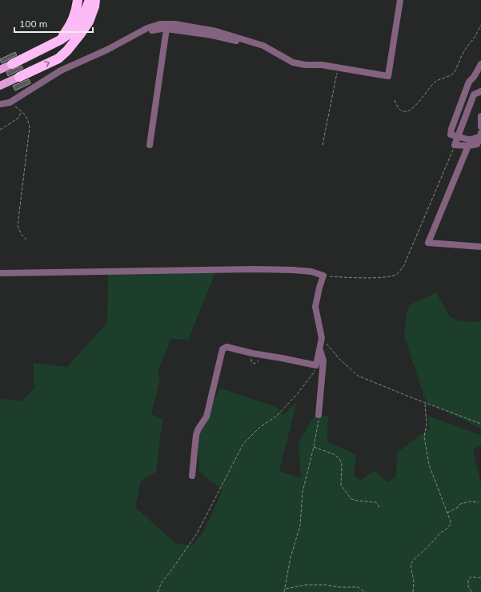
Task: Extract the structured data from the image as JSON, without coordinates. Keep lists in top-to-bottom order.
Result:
{
  "scale_bar": "100 m"
}
